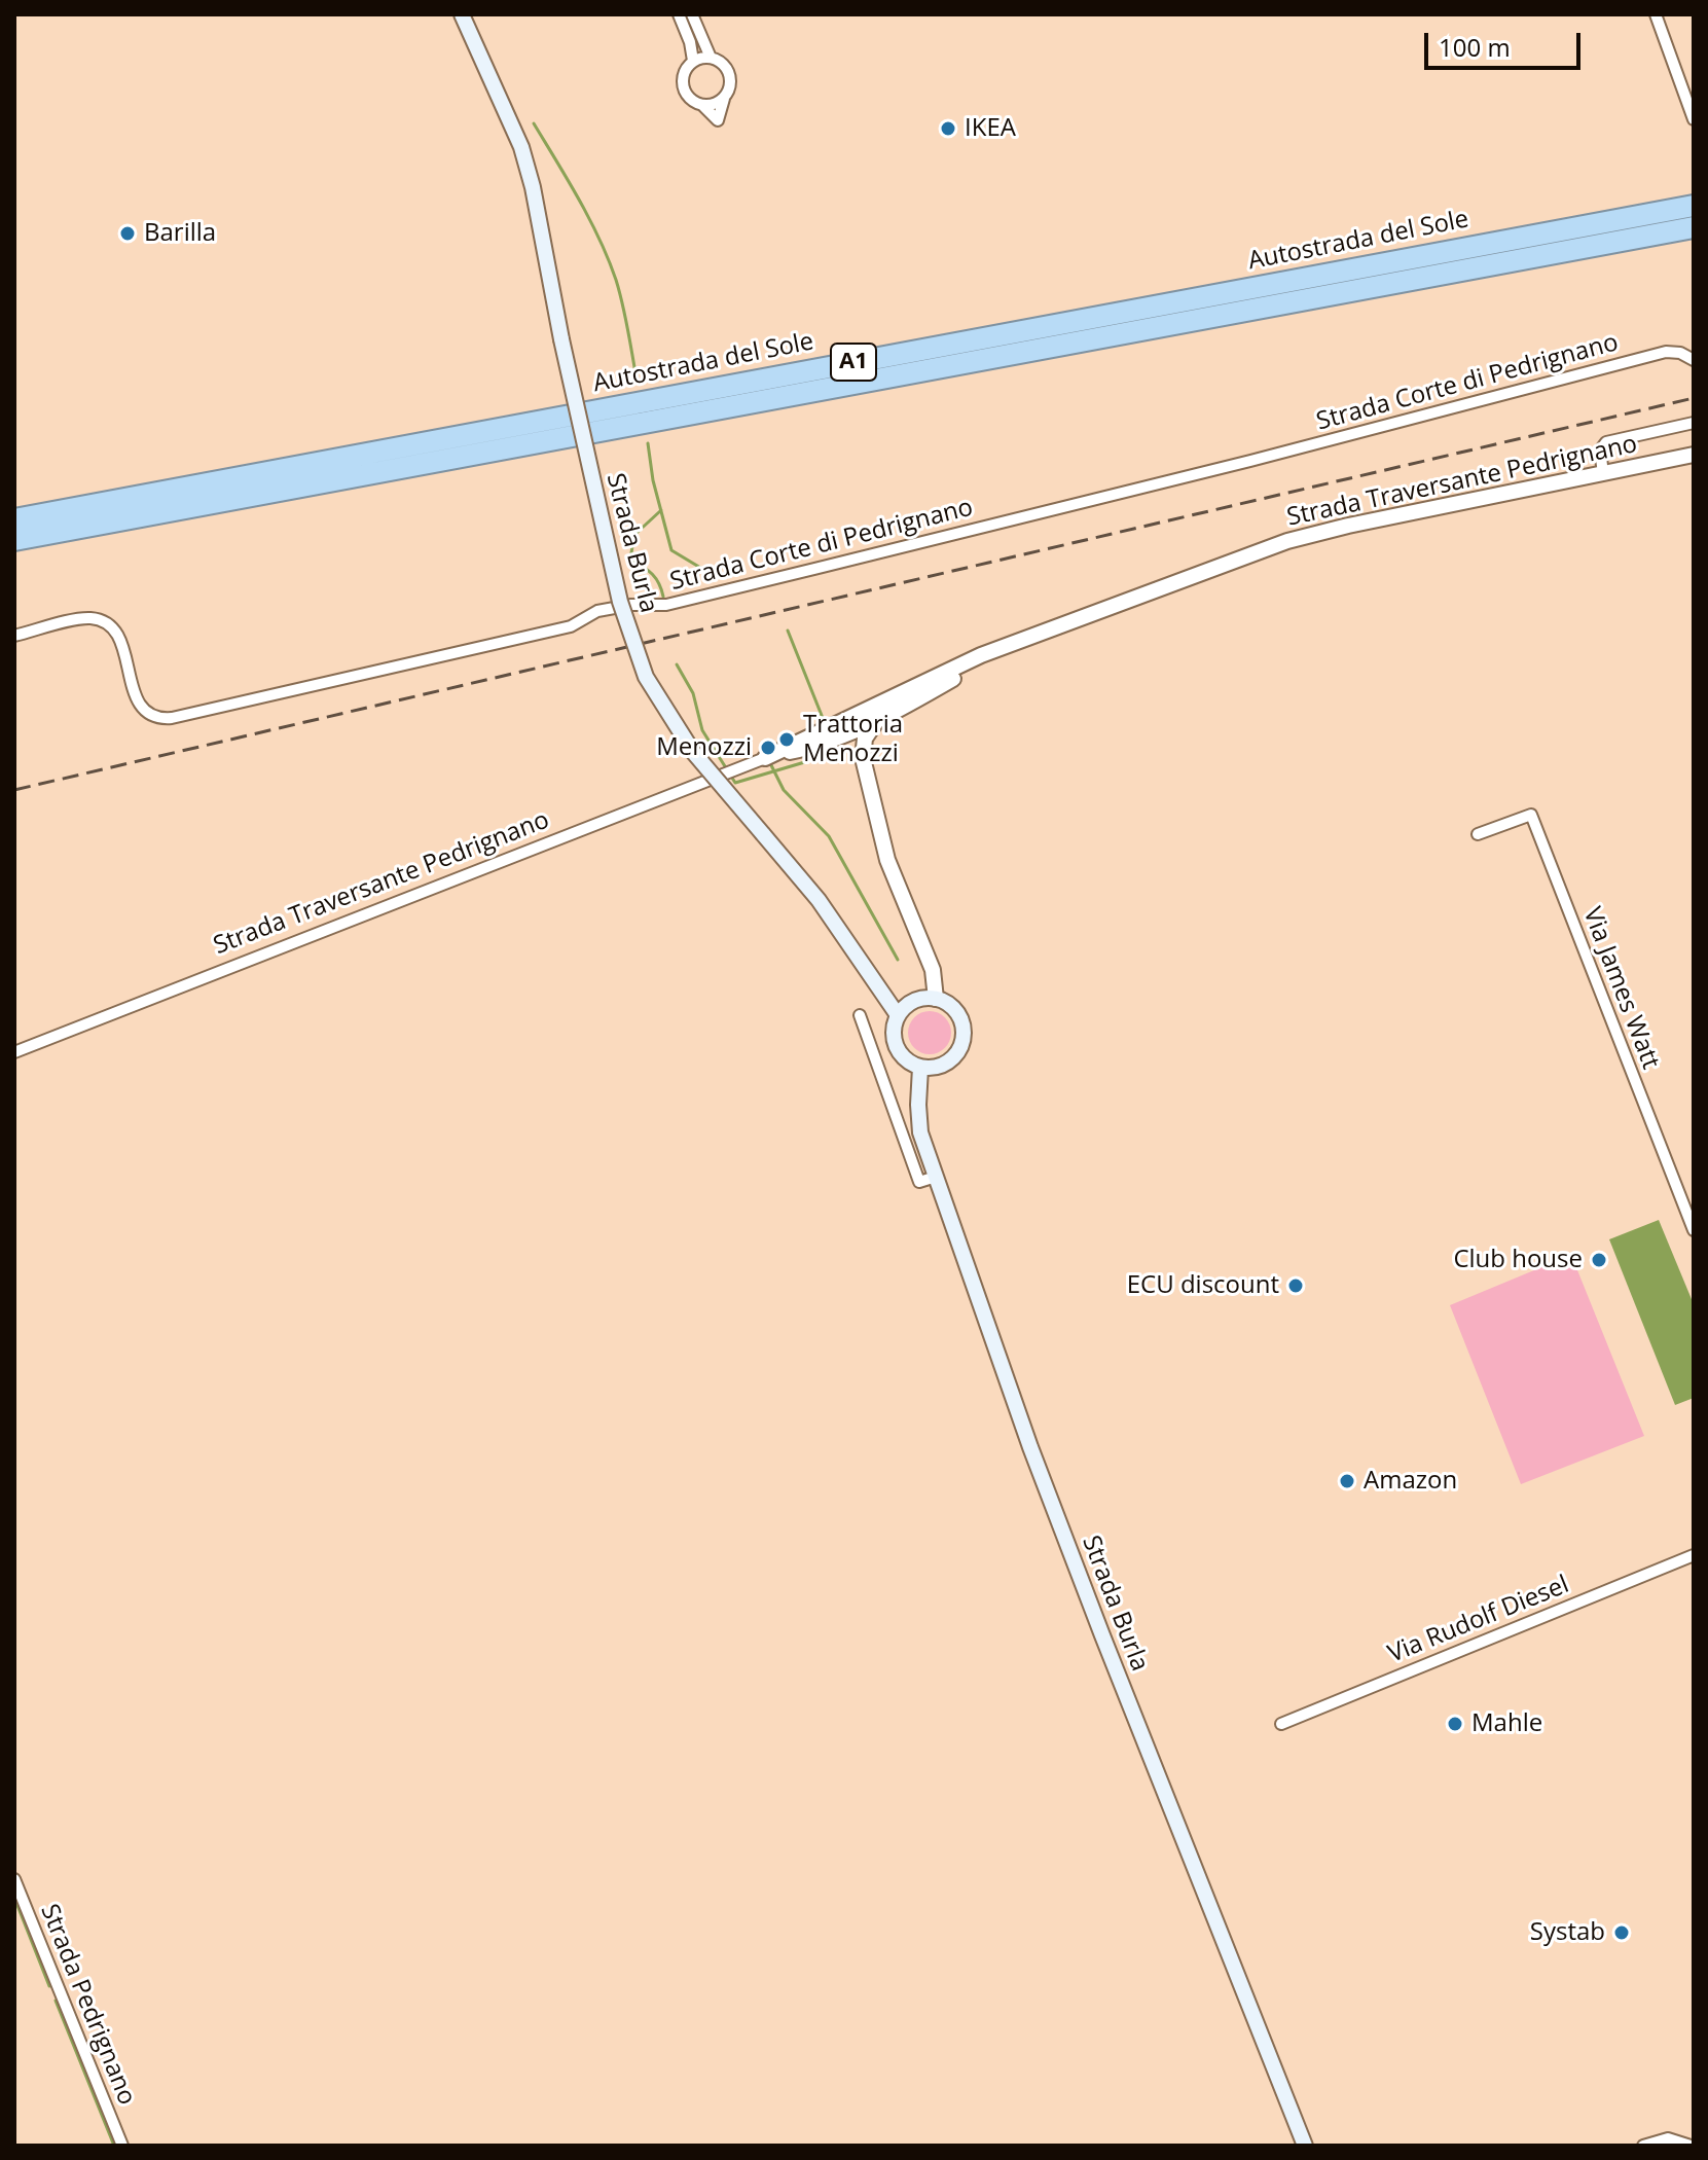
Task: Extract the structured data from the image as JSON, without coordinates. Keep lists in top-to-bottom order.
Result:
{
  "streets": {
    "highway": ["Autostrada del Sole", "A1"],
    "main road": ["Strada Burla"],
    "street": [
      "Strada Corte di Pedrignano",
      "Strada Traversante Pedrignano",
      "Via James Watt",
      "Via Rudolf Diesel",
      "Strada Pedrignano"
    ]
  },
  "places": [
    "IKEA",
    "Barilla",
    "Trattoria Menozzi",
    "Menozzi",
    "Club house",
    "ECU discount",
    "Amazon",
    "Mahle",
    "Systab"
  ],
  "scale_bar": "100 m"
}
